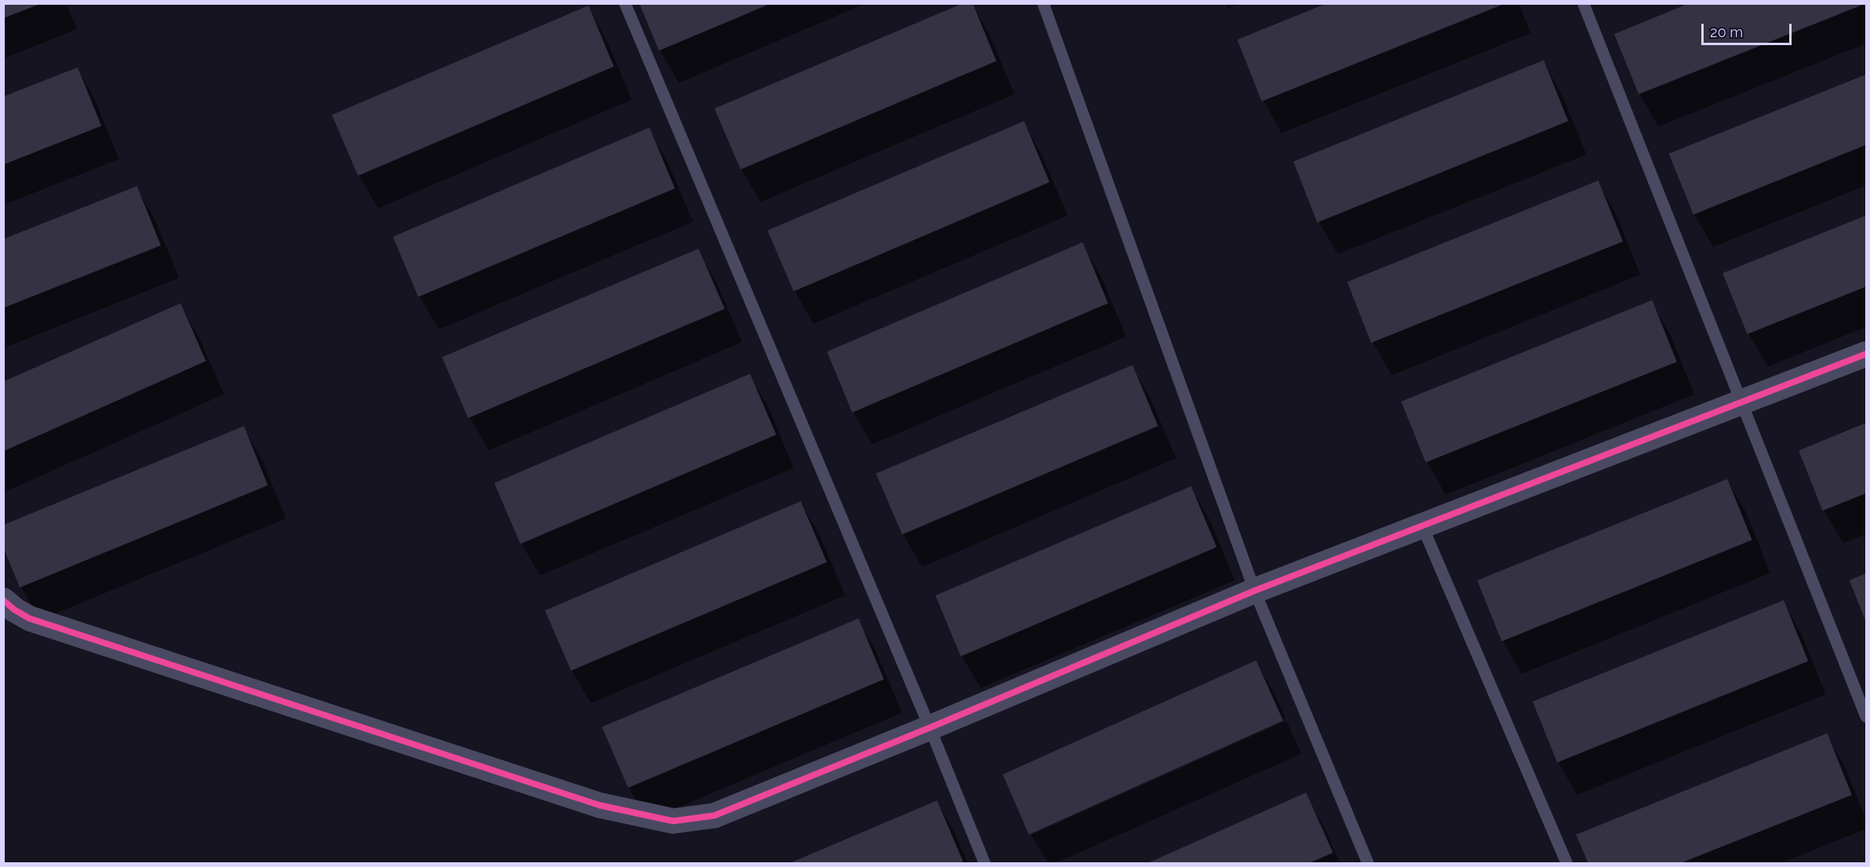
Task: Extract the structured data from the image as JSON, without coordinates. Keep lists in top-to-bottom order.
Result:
{
  "scale_bar": "20 m"
}
